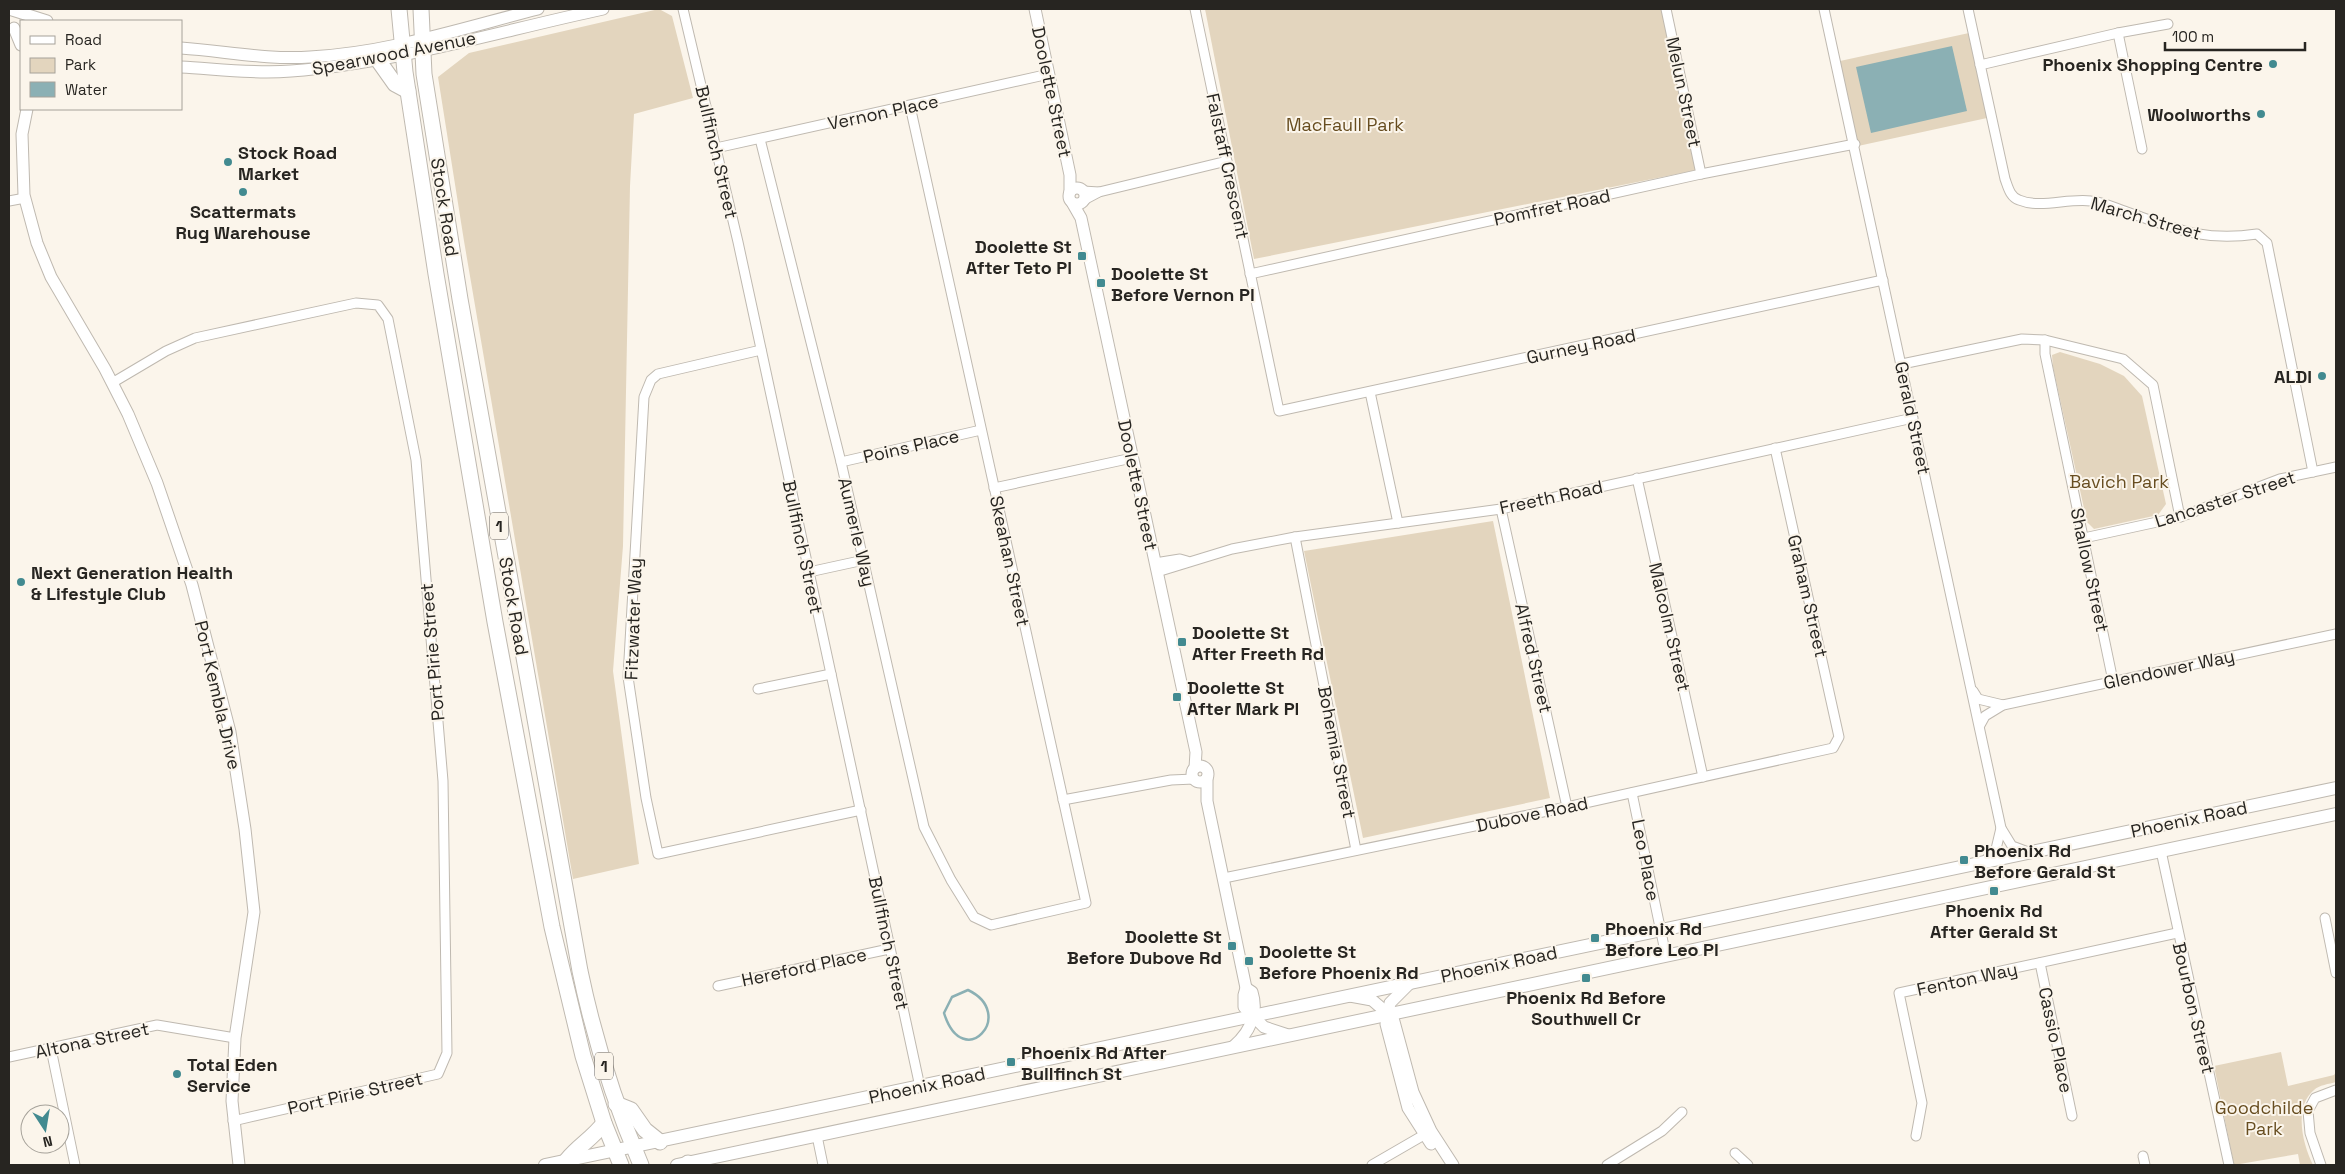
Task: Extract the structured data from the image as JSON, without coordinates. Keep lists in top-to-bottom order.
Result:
{
  "streets": {
    "highway": ["Stock Road", "1"],
    "main road": ["Phoenix Road"],
    "street": [
      "Spearwood Avenue",
      "Doolette Street",
      "Melun Street",
      "Vernon Place",
      "Bullfinch Street",
      "Falstaff Crescent",
      "Pomfret Road",
      "March Street",
      "Gurney Road",
      "Gerald Street",
      "Poins Place",
      "Freeth Road",
      "Lancaster Street",
      "Aumerle Way",
      "Skeahan Street",
      "Shallow Street",
      "Graham Street",
      "Fitzwater Way",
      "Malcolm Street",
      "Port Pirie Street",
      "Alfred Street",
      "Glendower Way",
      "Port Kembla Drive",
      "Bohemia Street",
      "Dubove Road",
      "Leo Place",
      "Hereford Place",
      "Fenton Way",
      "Bourbon Street",
      "Altona Street",
      "Cassio Place"
    ]
  },
  "crossings": [
    ["Spearwood Avenue", "Stock Road"],
    ["Doolette Street", "Vernon Place"],
    ["Doolette Street", "Freeth Road"],
    ["Doolette Street", "Dubove Road"],
    ["Doolette Street", "Phoenix Road"],
    ["Melun Street", "Pomfret Road"],
    ["Vernon Place", "Bullfinch Street"],
    ["Vernon Place", "Aumerle Way"],
    ["Vernon Place", "Skeahan Street"],
    ["Bullfinch Street", "Fitzwater Way"],
    ["Bullfinch Street", "Phoenix Road"],
    ["Bullfinch Street", "Hereford Place"],
    ["Falstaff Crescent", "Pomfret Road"],
    ["Falstaff Crescent", "Gurney Road"],
    ["Stock Road", "Phoenix Road"],
    ["Pomfret Road", "Gerald Street"],
    ["March Street", "Lancaster Street"],
    ["Gurney Road", "Gerald Street"],
    ["Gerald Street", "Freeth Road"],
    ["Gerald Street", "Glendower Way"],
    ["Gerald Street", "Phoenix Road"],
    ["Poins Place", "Aumerle Way"],
    ["Poins Place", "Skeahan Street"],
    ["Freeth Road", "Graham Street"],
    ["Freeth Road", "Malcolm Street"],
    ["Freeth Road", "Alfred Street"],
    ["Freeth Road", "Bohemia Street"],
    ["Lancaster Street", "Shallow Street"],
    ["Aumerle Way", "Skeahan Street"],
    ["Shallow Street", "Glendower Way"],
    ["Graham Street", "Dubove Road"],
    ["Malcolm Street", "Dubove Road"],
    ["Port Pirie Street", "Port Kembla Drive"],
    ["Alfred Street", "Dubove Road"],
    ["Port Kembla Drive", "Altona Street"],
    ["Bohemia Street", "Dubove Road"],
    ["Dubove Road", "Leo Place"],
    ["Phoenix Road", "Leo Place"],
    ["Phoenix Road", "Bourbon Street"],
    ["Fenton Way", "Bourbon Street"],
    ["Fenton Way", "Cassio Place"]
  ],
  "parks": ["MacFaull Park", "Bavich Park", "Goodchilde Park"],
  "places": {
    "other": [
      "Phoenix Shopping Centre",
      "Woolworths",
      "Stock Road Market",
      "Scattermats Rug Warehouse",
      "ALDI",
      "Next Generation Health & Lifestyle Club",
      "Total Eden Service"
    ],
    "transit": [
      "Doolette St After Teto Pl",
      "Doolette St Before Vernon Pl",
      "Doolette St After Freeth Rd",
      "Doolette St After Mark Pl",
      "Phoenix Rd Before Gerald St",
      "Phoenix Rd After Gerald St",
      "Phoenix Rd Before Leo Pl",
      "Doolette St Before Dubove Rd",
      "Doolette St Before Phoenix Rd",
      "Phoenix Rd Before Southwell Cr",
      "Phoenix Rd After Bullfinch St"
    ]
  },
  "legend": ["Road", "Park", "Water"],
  "scale_bar": "100 m",
  "north": "bottom"
}
